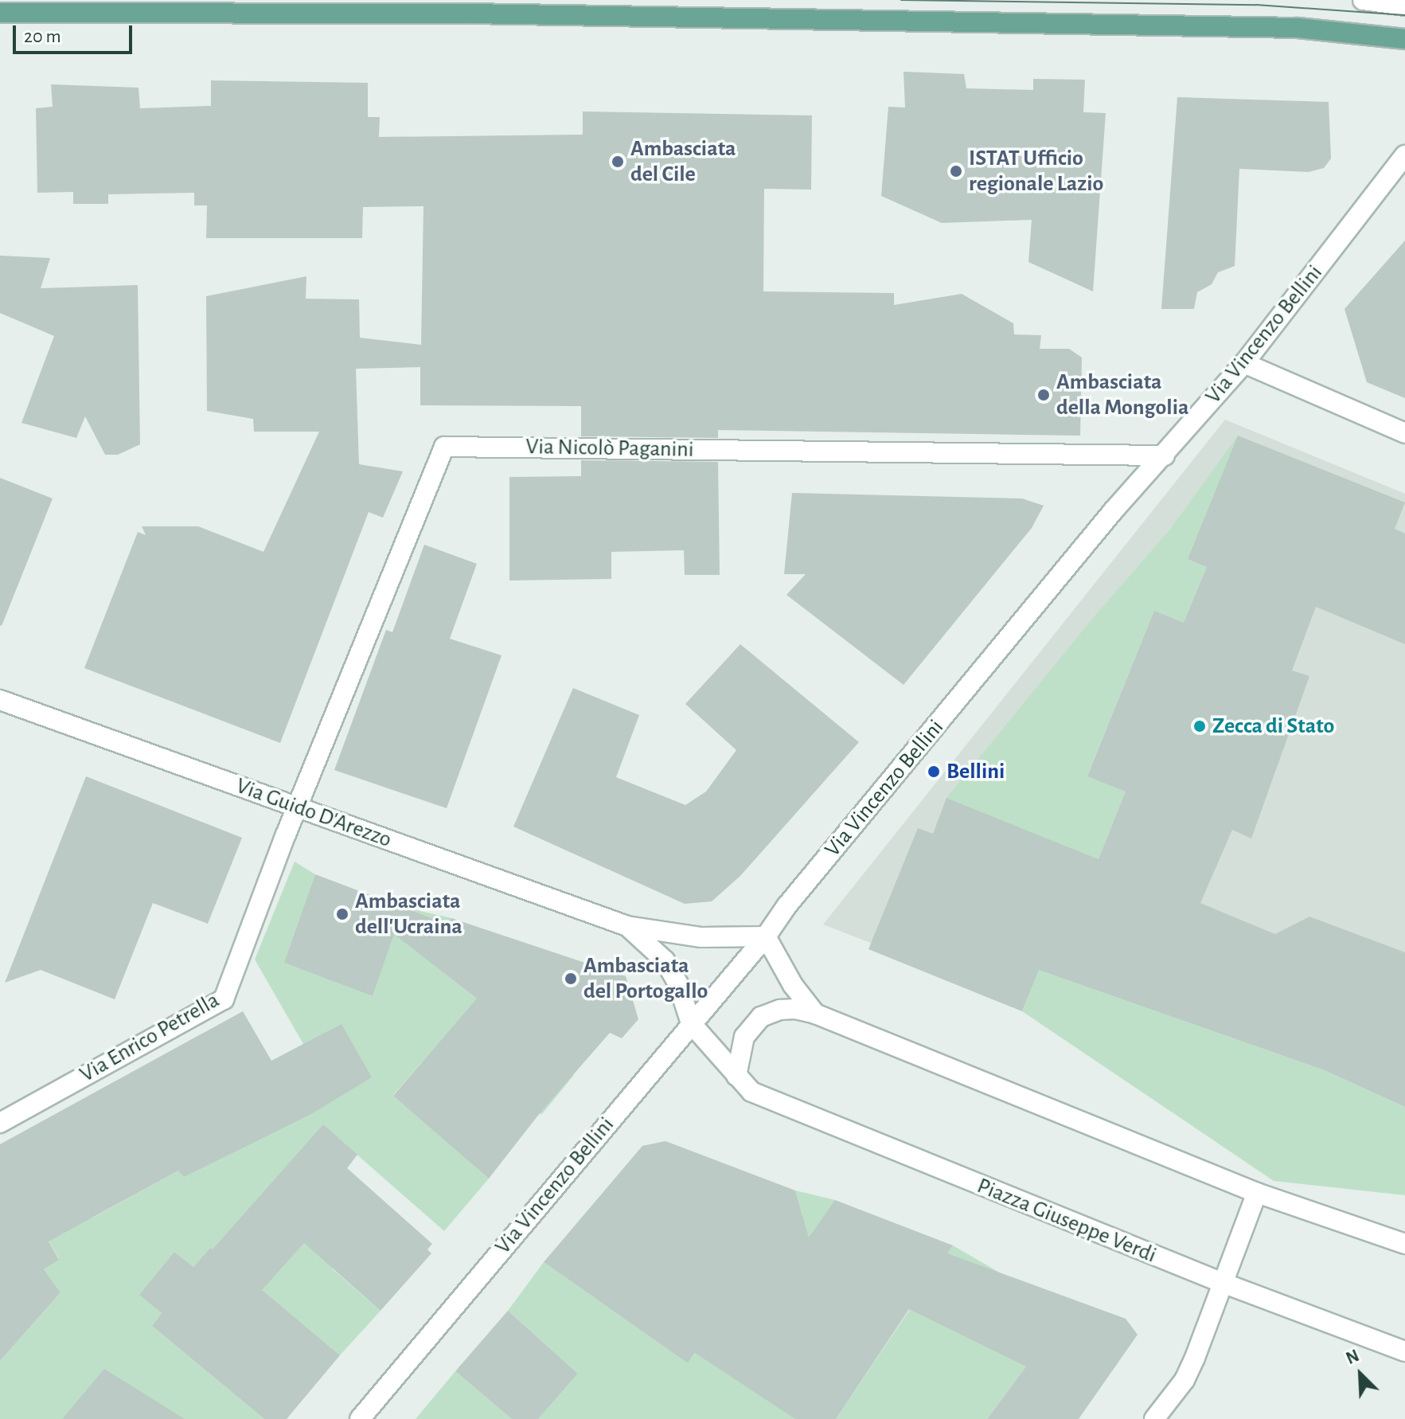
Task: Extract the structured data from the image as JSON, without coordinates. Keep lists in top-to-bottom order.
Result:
{
  "streets": {
    "street": [
      "Via Vincenzo Bellini",
      "Via Nicolò Paganini",
      "Via Guido D'Arezzo",
      "Via Enrico Petrella",
      "Piazza Giuseppe Verdi"
    ]
  },
  "crossings": [
    ["Via Vincenzo Bellini", "Via Nicolò Paganini"],
    ["Via Vincenzo Bellini", "Via Guido D'Arezzo"],
    ["Via Vincenzo Bellini", "Piazza Giuseppe Verdi"],
    ["Via Nicolò Paganini", "Via Guido D'Arezzo"],
    ["Via Nicolò Paganini", "Via Enrico Petrella"],
    ["Via Guido D'Arezzo", "Via Enrico Petrella"],
    ["Via Guido D'Arezzo", "Piazza Giuseppe Verdi"]
  ],
  "places": [
    "Ambasciata del Cile",
    "ISTAT Ufficio regionale Lazio",
    "Ambasciata della Mongolia",
    "Zecca di Stato",
    "Bellini",
    "Ambasciata dell'Ucraina",
    "Ambasciata del Portogallo"
  ],
  "scale_bar": "20 m",
  "north": "top left"
}
